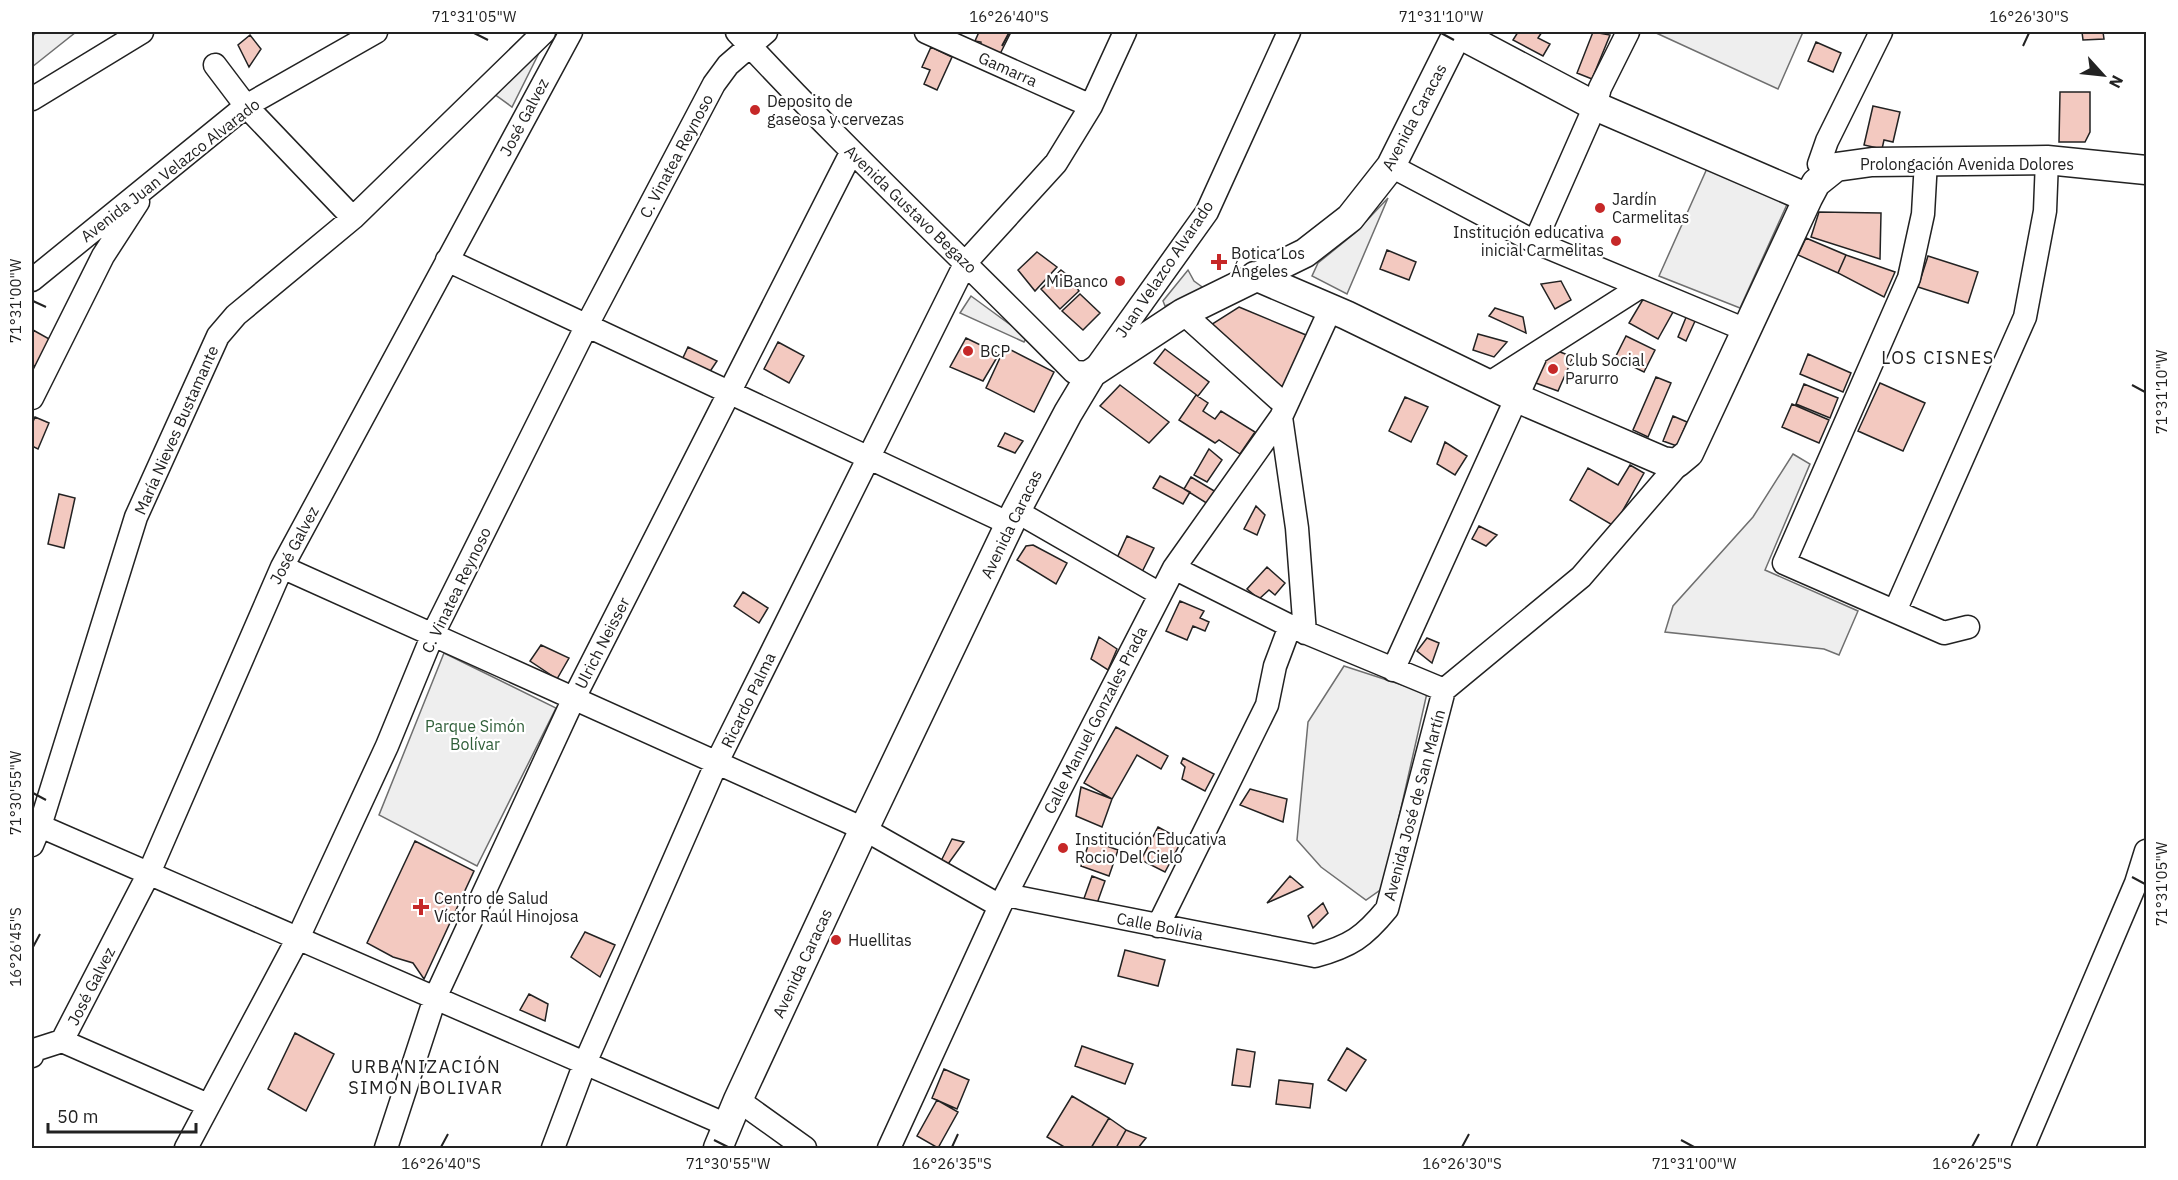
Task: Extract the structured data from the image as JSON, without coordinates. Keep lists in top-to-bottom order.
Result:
{
  "streets": {
    "main road": ["Avenida Caracas", "Prolongación Avenida Dolores"],
    "street": [
      "Gamarra",
      "José Galvez",
      "C. Vinatea Reynoso",
      "Avenida Juan Velazco Alvarado",
      "Avenida Gustavo Begazo",
      "Juan Velazco Alvarado",
      "María Nieves Bustamante",
      "Ulrich Neisser",
      "Ricardo Palma",
      "Calle Manuel Gonzales Prada",
      "Avenida José de San Martín",
      "Calle Bolivia"
    ]
  },
  "crossings": [
    ["Gamarra", "Ricardo Palma"],
    ["José Galvez", "Calle Bolivia"],
    ["Avenida Caracas", "Avenida Gustavo Begazo"],
    ["Avenida Caracas", "Juan Velazco Alvarado"],
    ["Avenida Caracas", "Calle Bolivia"],
    ["C. Vinatea Reynoso", "Avenida Gustavo Begazo"],
    ["C. Vinatea Reynoso", "Calle Bolivia"],
    ["Avenida Gustavo Begazo", "Juan Velazco Alvarado"],
    ["Avenida Gustavo Begazo", "Ulrich Neisser"],
    ["Avenida Gustavo Begazo", "Ricardo Palma"],
    ["Ulrich Neisser", "Calle Bolivia"],
    ["Ricardo Palma", "Calle Bolivia"],
    ["Calle Manuel Gonzales Prada", "Calle Bolivia"],
    ["Avenida José de San Martín", "Calle Bolivia"]
  ],
  "districts": ["LOS CISNES", "URBANIZACIÓN SIMON BOLIVAR"],
  "parks": ["Parque Simón Bolívar"],
  "places": {
    "other": [
      "Deposito de gaseosa y cervezas",
      "Jardín Carmelitas",
      "Institución educativa inicial Carmelitas",
      "MiBanco",
      "BCP",
      "Club Social Parurro",
      "Institución Educativa Rocio Del Cielo",
      "Huellitas"
    ],
    "health": ["Botica Los Ángeles", "Centro de Salud Víctor Raúl Hinojosa"]
  },
  "scale_bar": "50 m",
  "north": "bottom right",
  "coordinates": [
    "71°31'05\"W",
    "16°26'40\"S",
    "71°31'10\"W",
    "16°26'30\"S",
    "71°31'00\"W",
    "71°30'55\"W",
    "16°26'45\"S",
    "16°26'35\"S",
    "16°26'25\"S"
  ]
}
